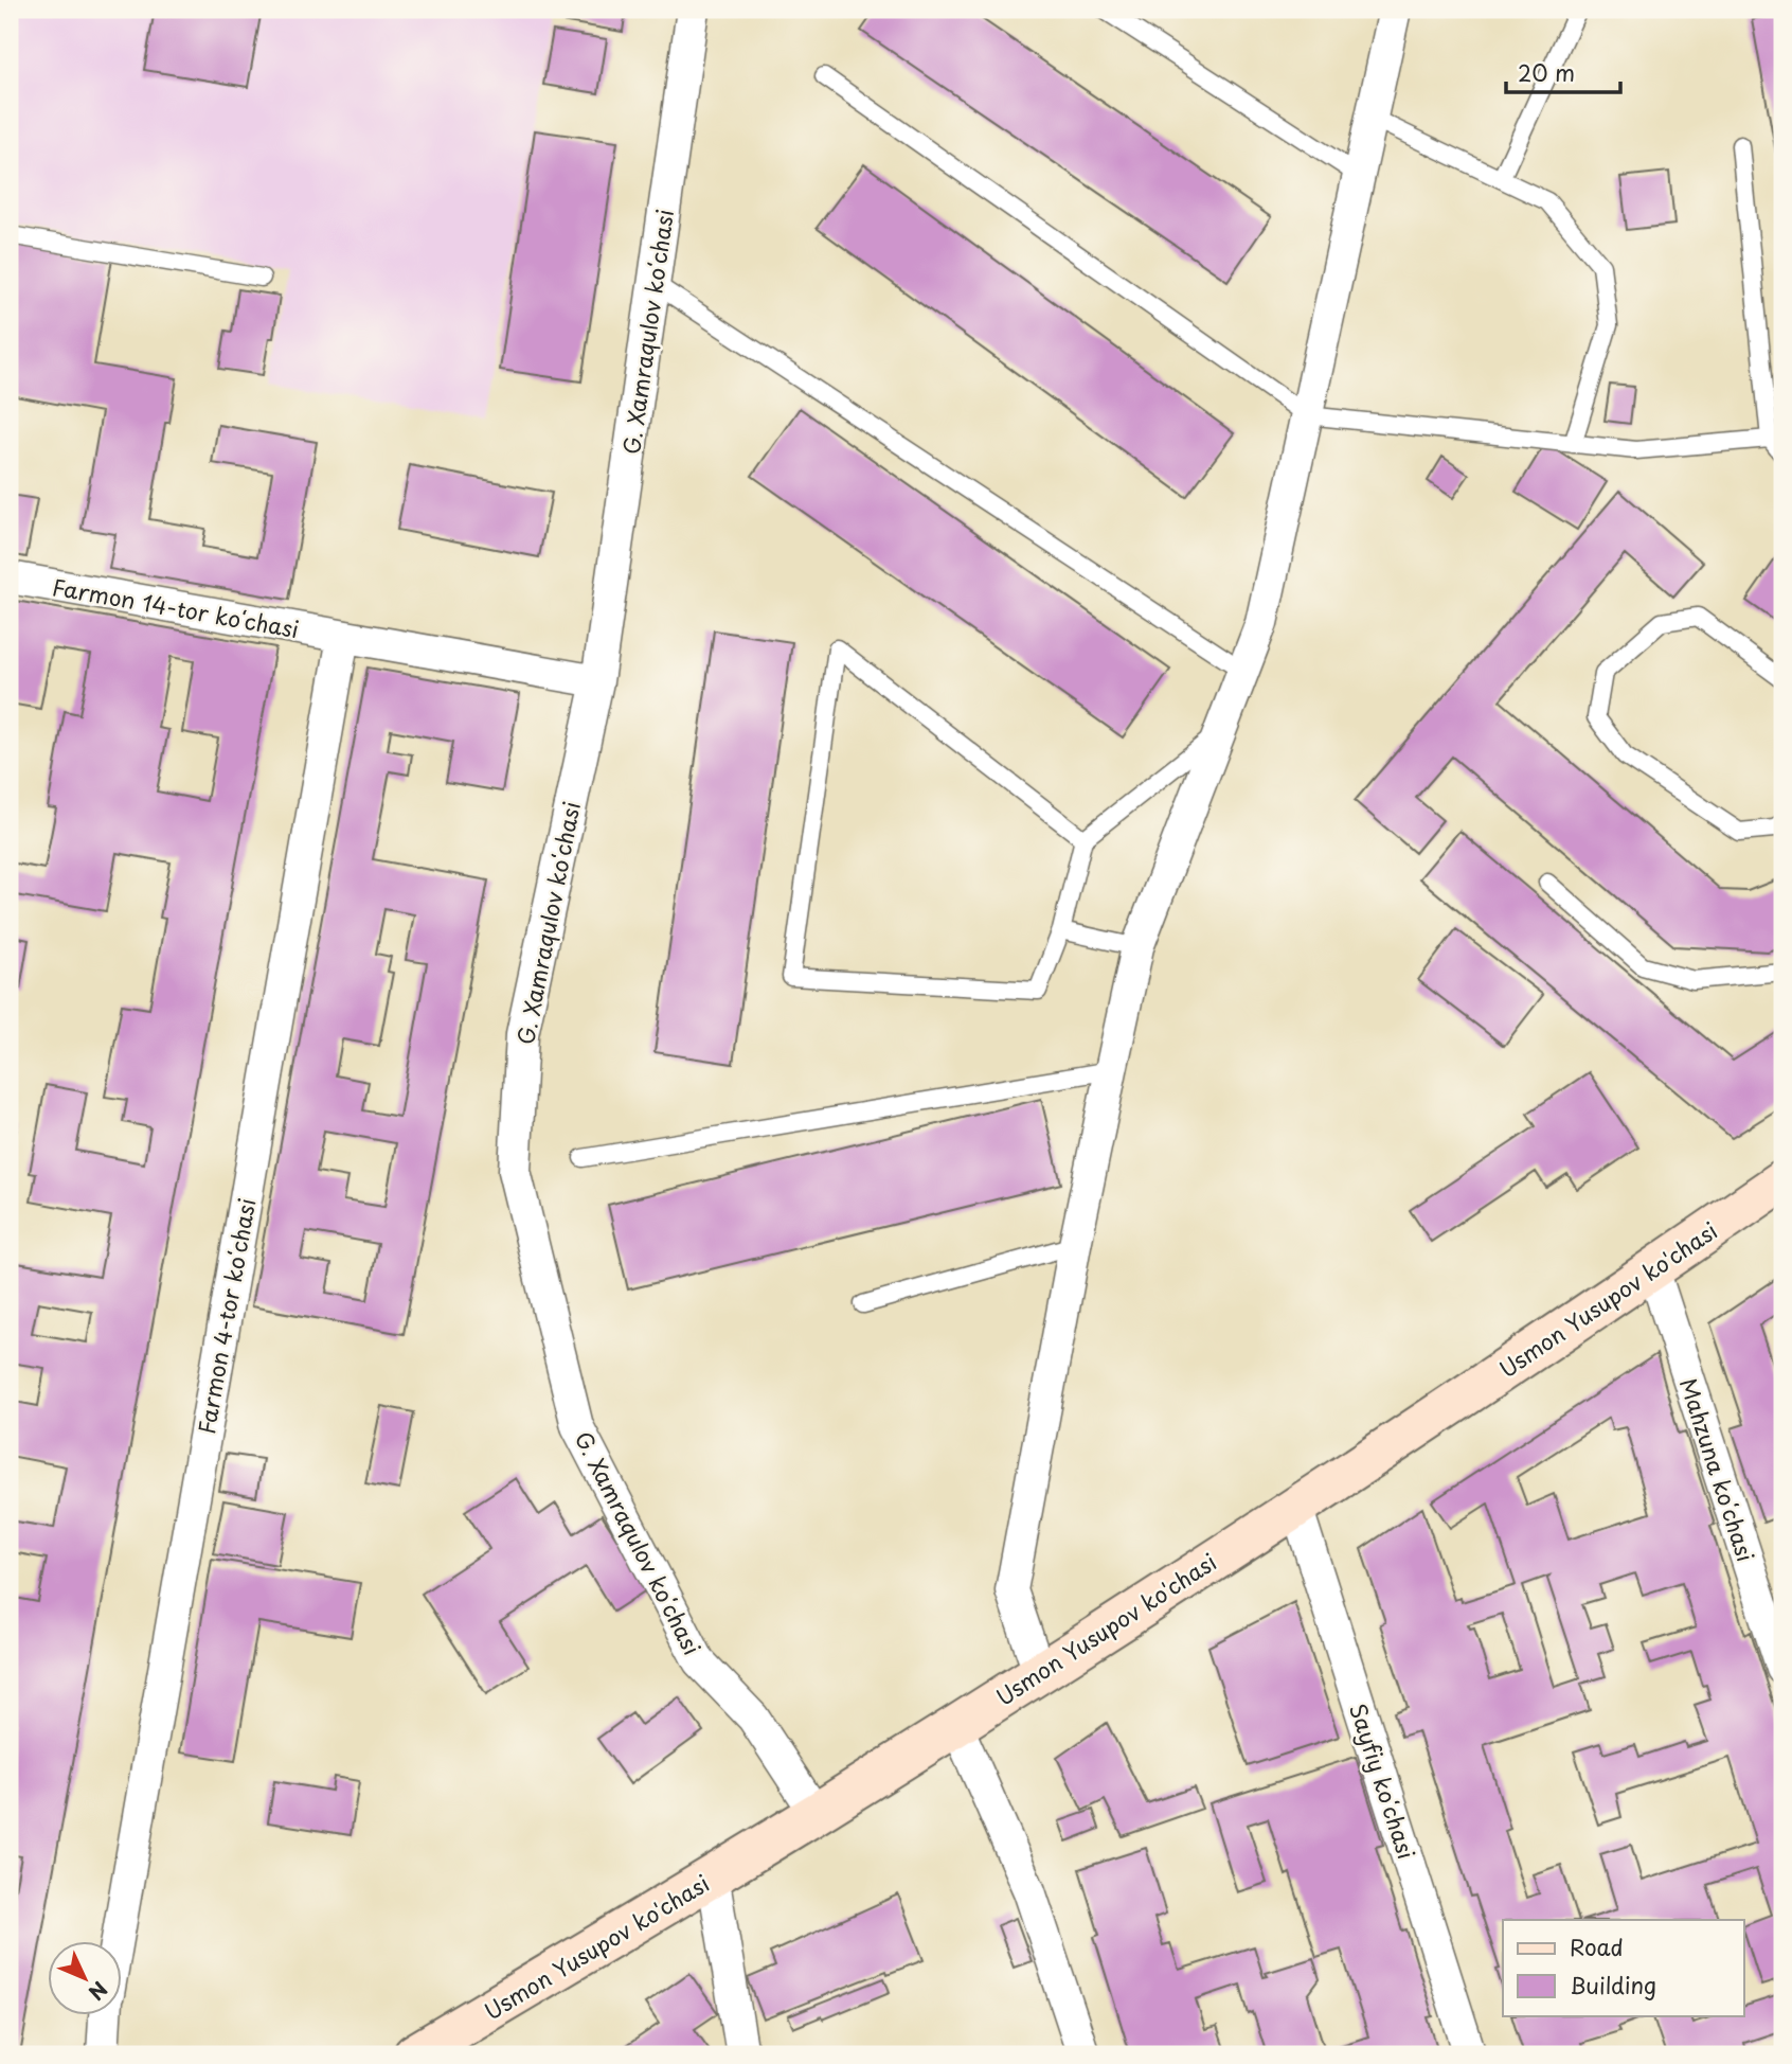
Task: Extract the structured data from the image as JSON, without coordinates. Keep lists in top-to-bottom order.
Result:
{
  "streets": {
    "main road": ["Usmon Yusupov ko'chasi"],
    "street": [
      "G. Xamraqulov koʻchasi",
      "Farmon 14-tor koʻchasi",
      "Farmon 4-tor koʻchasi",
      "Mahzuna koʻchasi",
      "Sayfiy koʻchasi"
    ]
  },
  "crossings": [
    ["G. Xamraqulov koʻchasi", "Farmon 14-tor koʻchasi"],
    ["G. Xamraqulov koʻchasi", "Usmon Yusupov ko'chasi"],
    ["Farmon 14-tor koʻchasi", "Farmon 4-tor koʻchasi"],
    ["Usmon Yusupov ko'chasi", "Mahzuna koʻchasi"],
    ["Usmon Yusupov ko'chasi", "Sayfiy koʻchasi"]
  ],
  "legend": ["Road", "Building"],
  "scale_bar": "20 m",
  "north": "bottom right"
}
